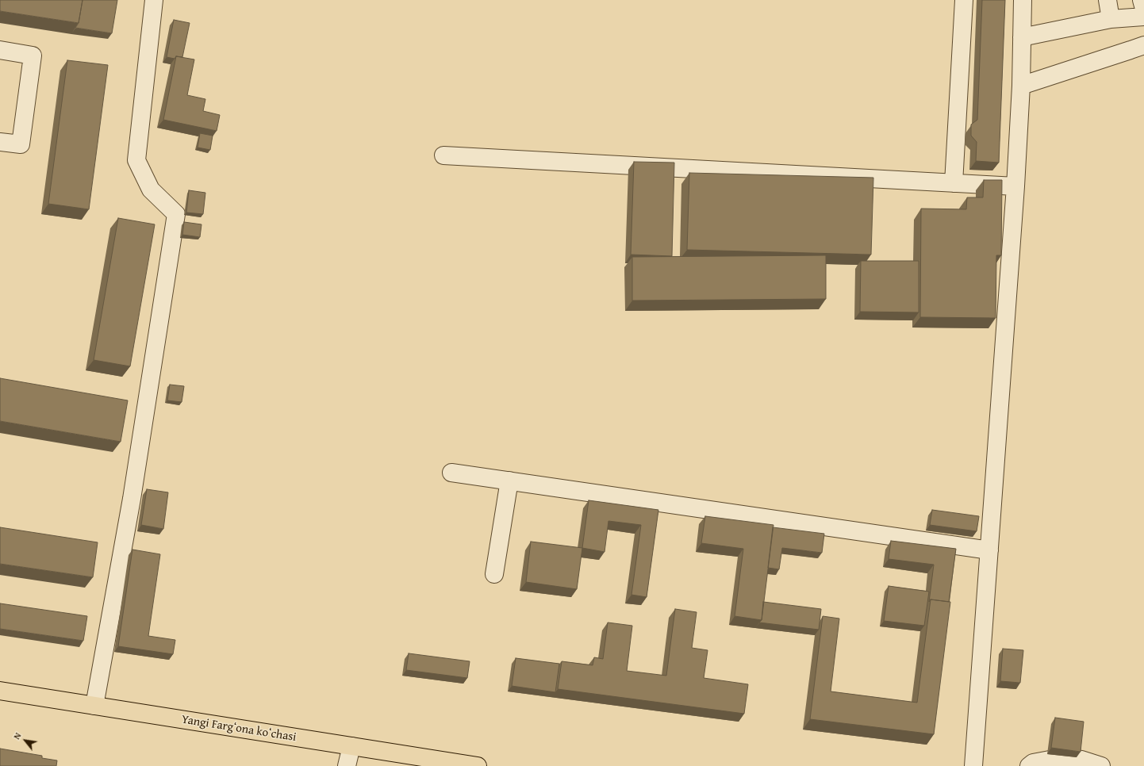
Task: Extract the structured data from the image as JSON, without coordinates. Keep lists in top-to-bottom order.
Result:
{
  "streets": {
    "main road": ["Yangi Fargʻona koʻchasi"]
  },
  "north": "top left"
}
